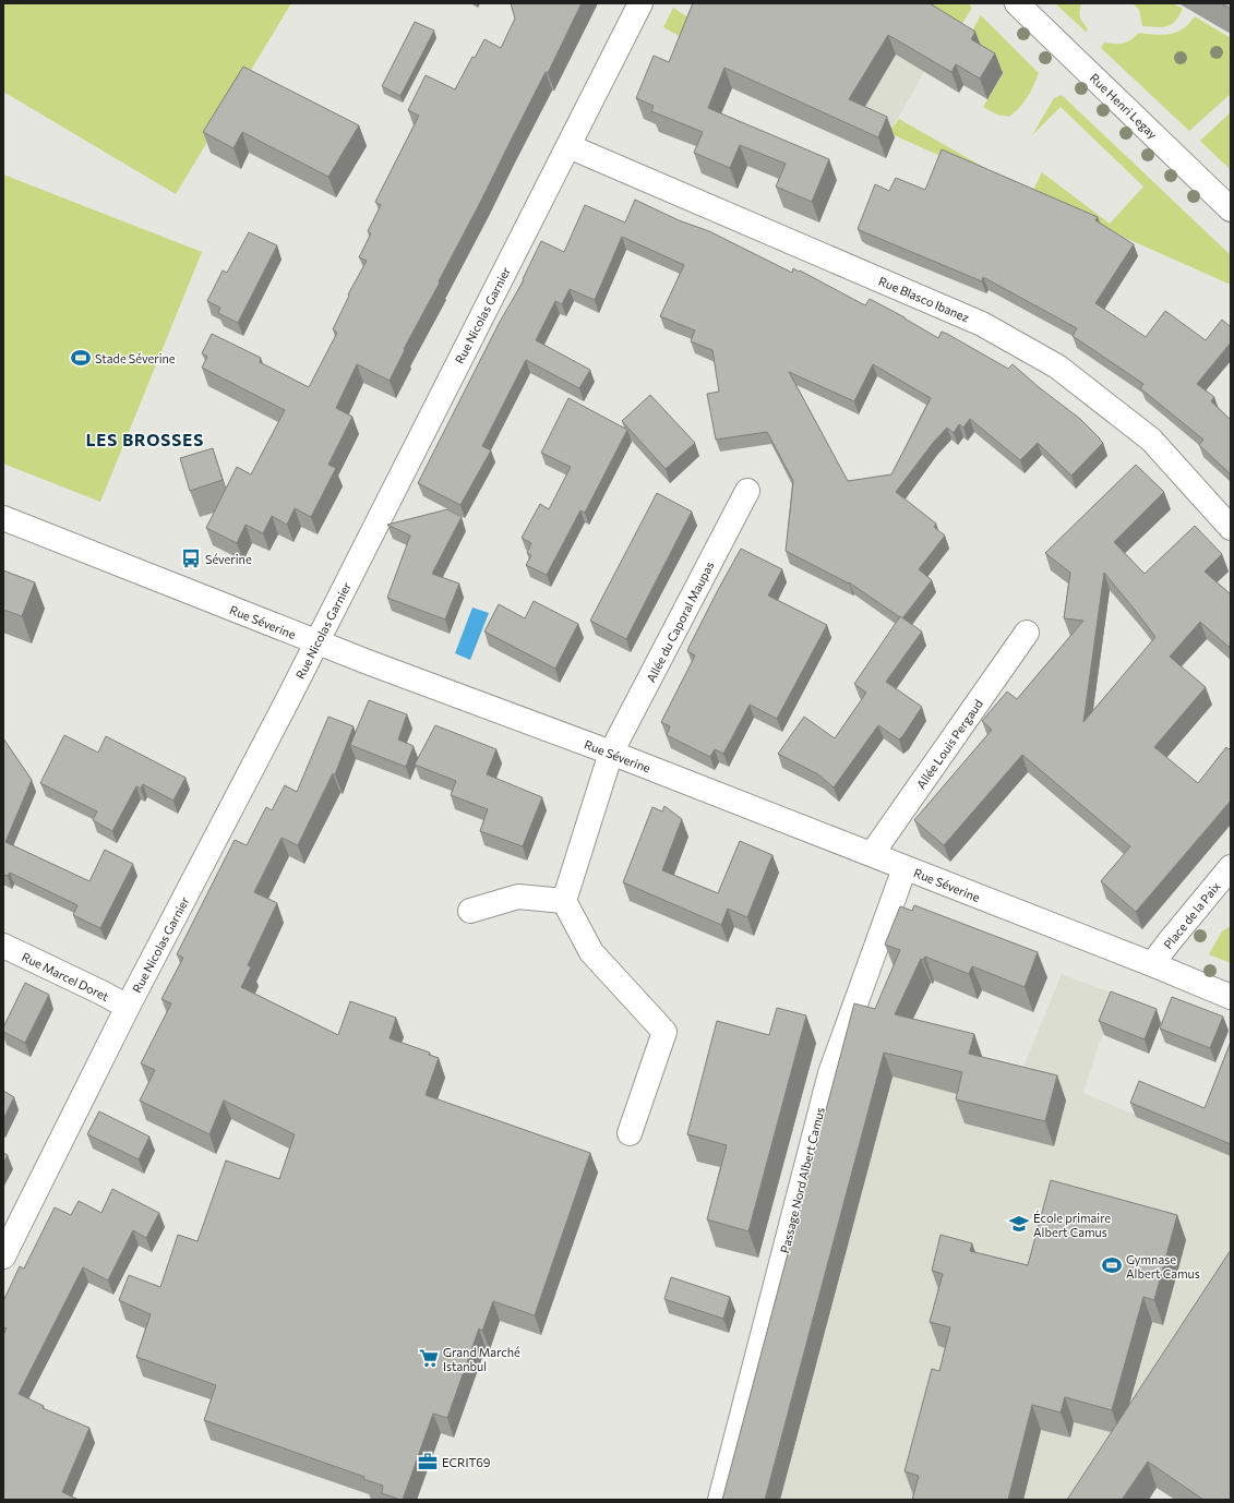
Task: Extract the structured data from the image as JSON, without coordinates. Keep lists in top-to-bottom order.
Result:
{
  "streets": {
    "street": [
      "Rue Henri Legay",
      "Rue Blasco Ibanez",
      "Rue Nicolas Garnier",
      "Rue Séverine",
      "Allée du Caporal Maupas",
      "Allée Louis Pergaud",
      "Place de la Paix",
      "Rue Marcel Doret",
      "Passage Nord Albert Camus"
    ]
  },
  "crossings": [
    ["Rue Blasco Ibanez", "Rue Nicolas Garnier"],
    ["Rue Nicolas Garnier", "Rue Séverine"],
    ["Rue Nicolas Garnier", "Rue Marcel Doret"],
    ["Rue Séverine", "Allée du Caporal Maupas"],
    ["Rue Séverine", "Allée Louis Pergaud"],
    ["Rue Séverine", "Place de la Paix"],
    ["Rue Séverine", "Passage Nord Albert Camus"]
  ],
  "districts": ["LES BROSSES"],
  "places": {
    "sports": ["Stade Séverine", "Gymnase Albert Camus"],
    "bus stop": ["Séverine"],
    "school or university": ["École primaire Albert Camus"],
    "supermarket": ["Grand Marché Istanbul"],
    "office": ["ECRIT69"]
  }
}
